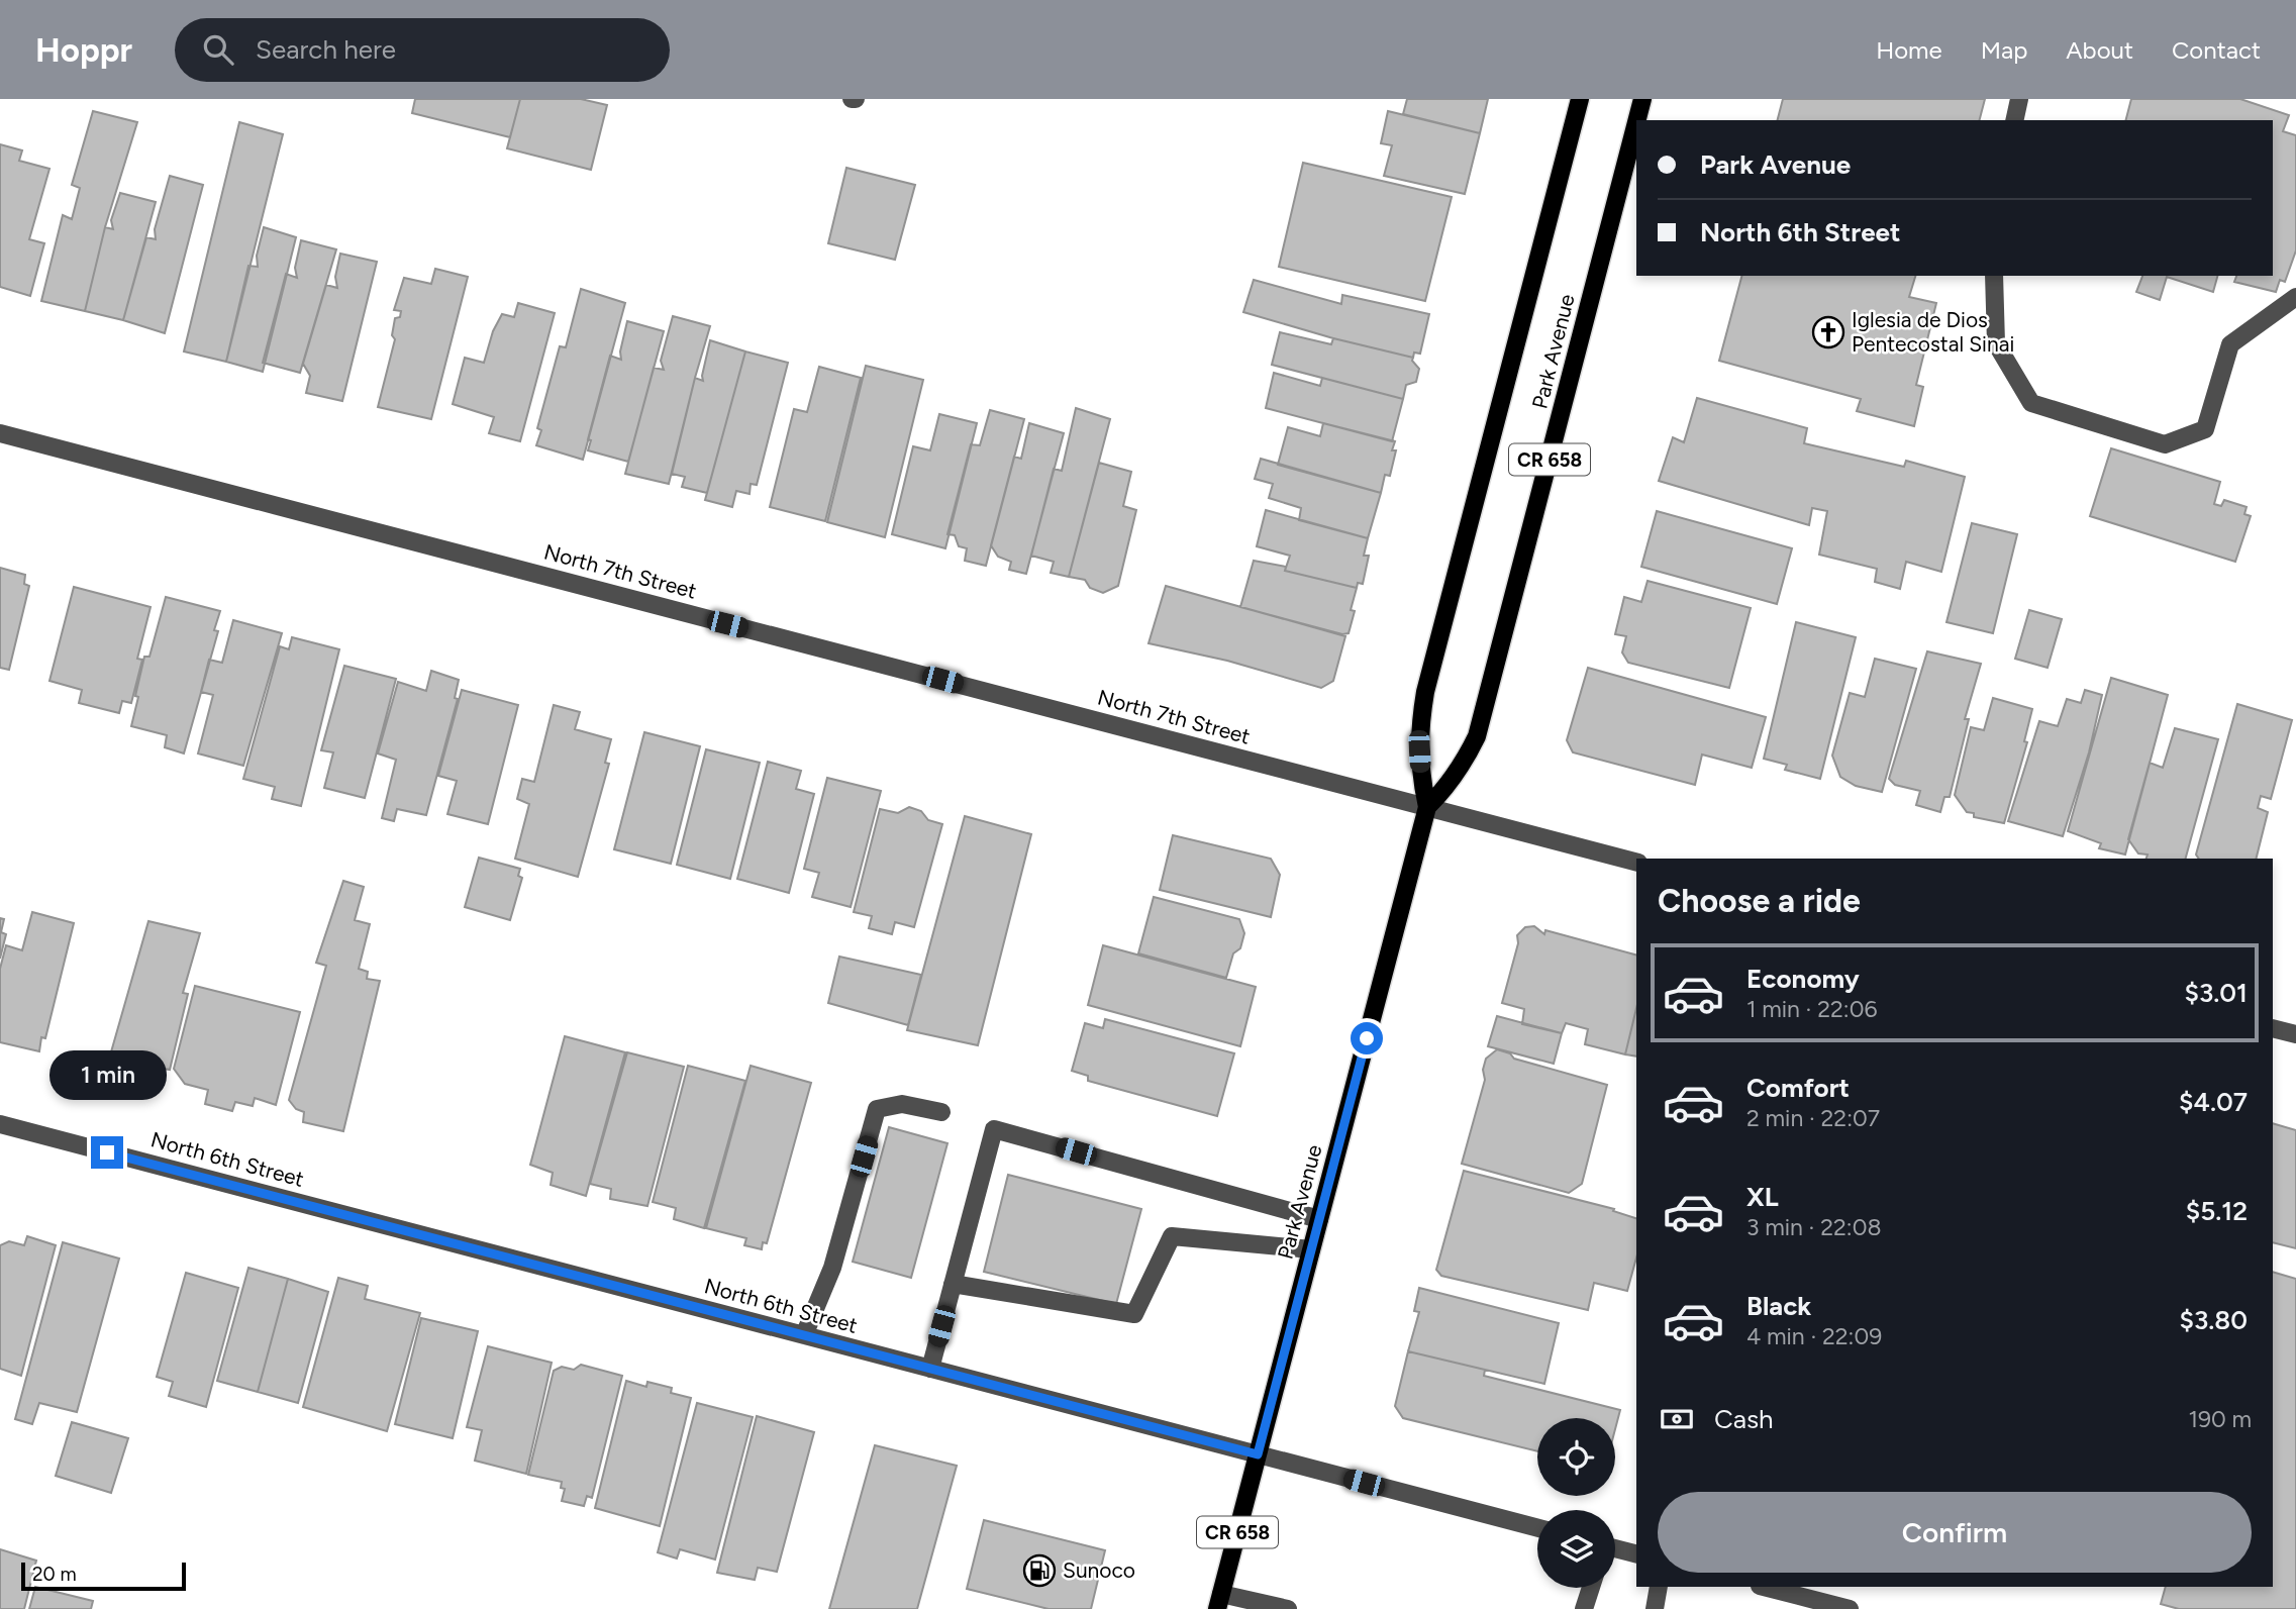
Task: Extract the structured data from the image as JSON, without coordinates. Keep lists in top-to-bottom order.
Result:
{
  "streets": {
    "main road": ["Park Avenue", "CR 658"],
    "street": ["North 7th Street", "North 6th Street"]
  },
  "crossings": [
    ["Park Avenue", "North 7th Street"],
    ["Park Avenue", "North 6th Street"]
  ],
  "places": {
    "church": ["Iglesia de Dios Pentecostal Sinai"],
    "fuel station": ["Sunoco"]
  },
  "scale_bar": "20 m",
  "page": {
    "header": "Hoppr",
    "search": "Search here",
    "nav": [
      "Home",
      "Map",
      "About",
      "Contact"
    ],
    "banner": ["Park Avenue", "North 6th Street"],
    "heading": "Choose a ride",
    "list": [
      {
        "name": "Economy",
        "note": "1 min · 22:06",
        "value": "$3.01"
      },
      {
        "name": "Comfort",
        "note": "2 min · 22:07",
        "value": "$4.07"
      },
      {
        "name": "XL",
        "note": "3 min · 22:08",
        "value": "$5.12"
      },
      {
        "name": "Black",
        "note": "4 min · 22:09",
        "value": "$3.80"
      }
    ],
    "bubble": "1 min",
    "pay": ["Cash", "190 m"],
    "buttons": "Confirm",
    "scale": "20 m"
  }
}
